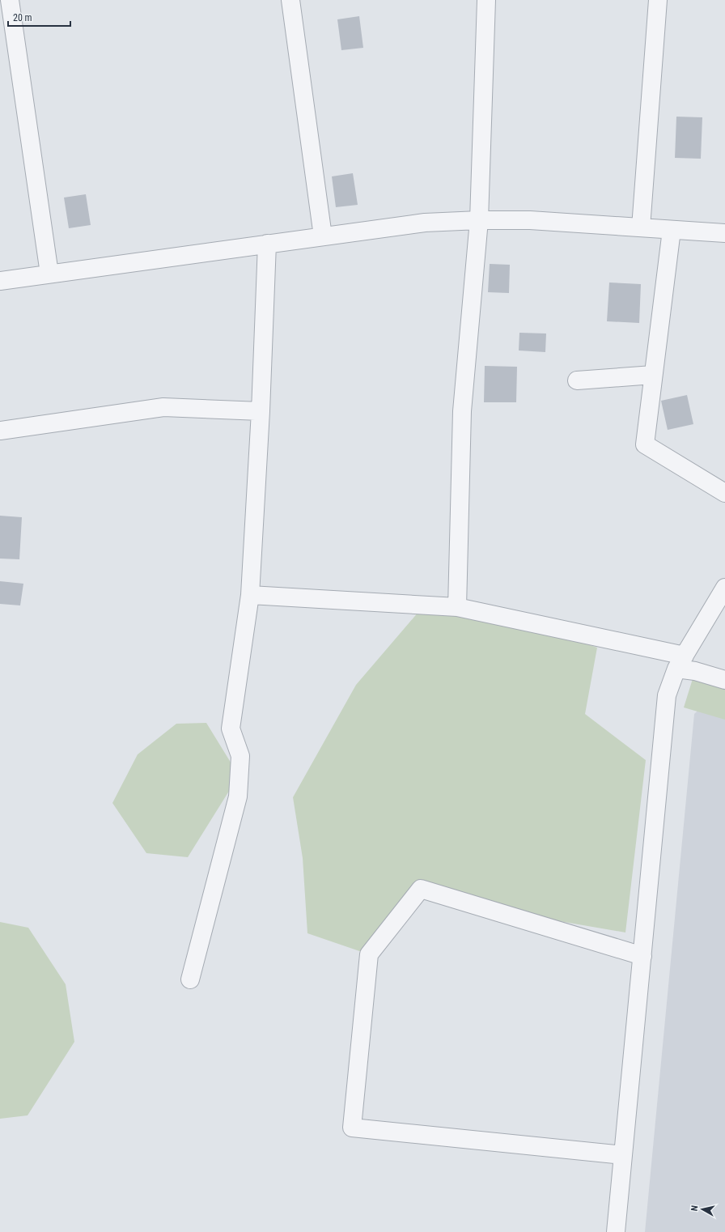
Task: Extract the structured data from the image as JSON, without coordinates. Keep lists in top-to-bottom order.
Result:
{
  "scale_bar": "20 m",
  "north": "left"
}
